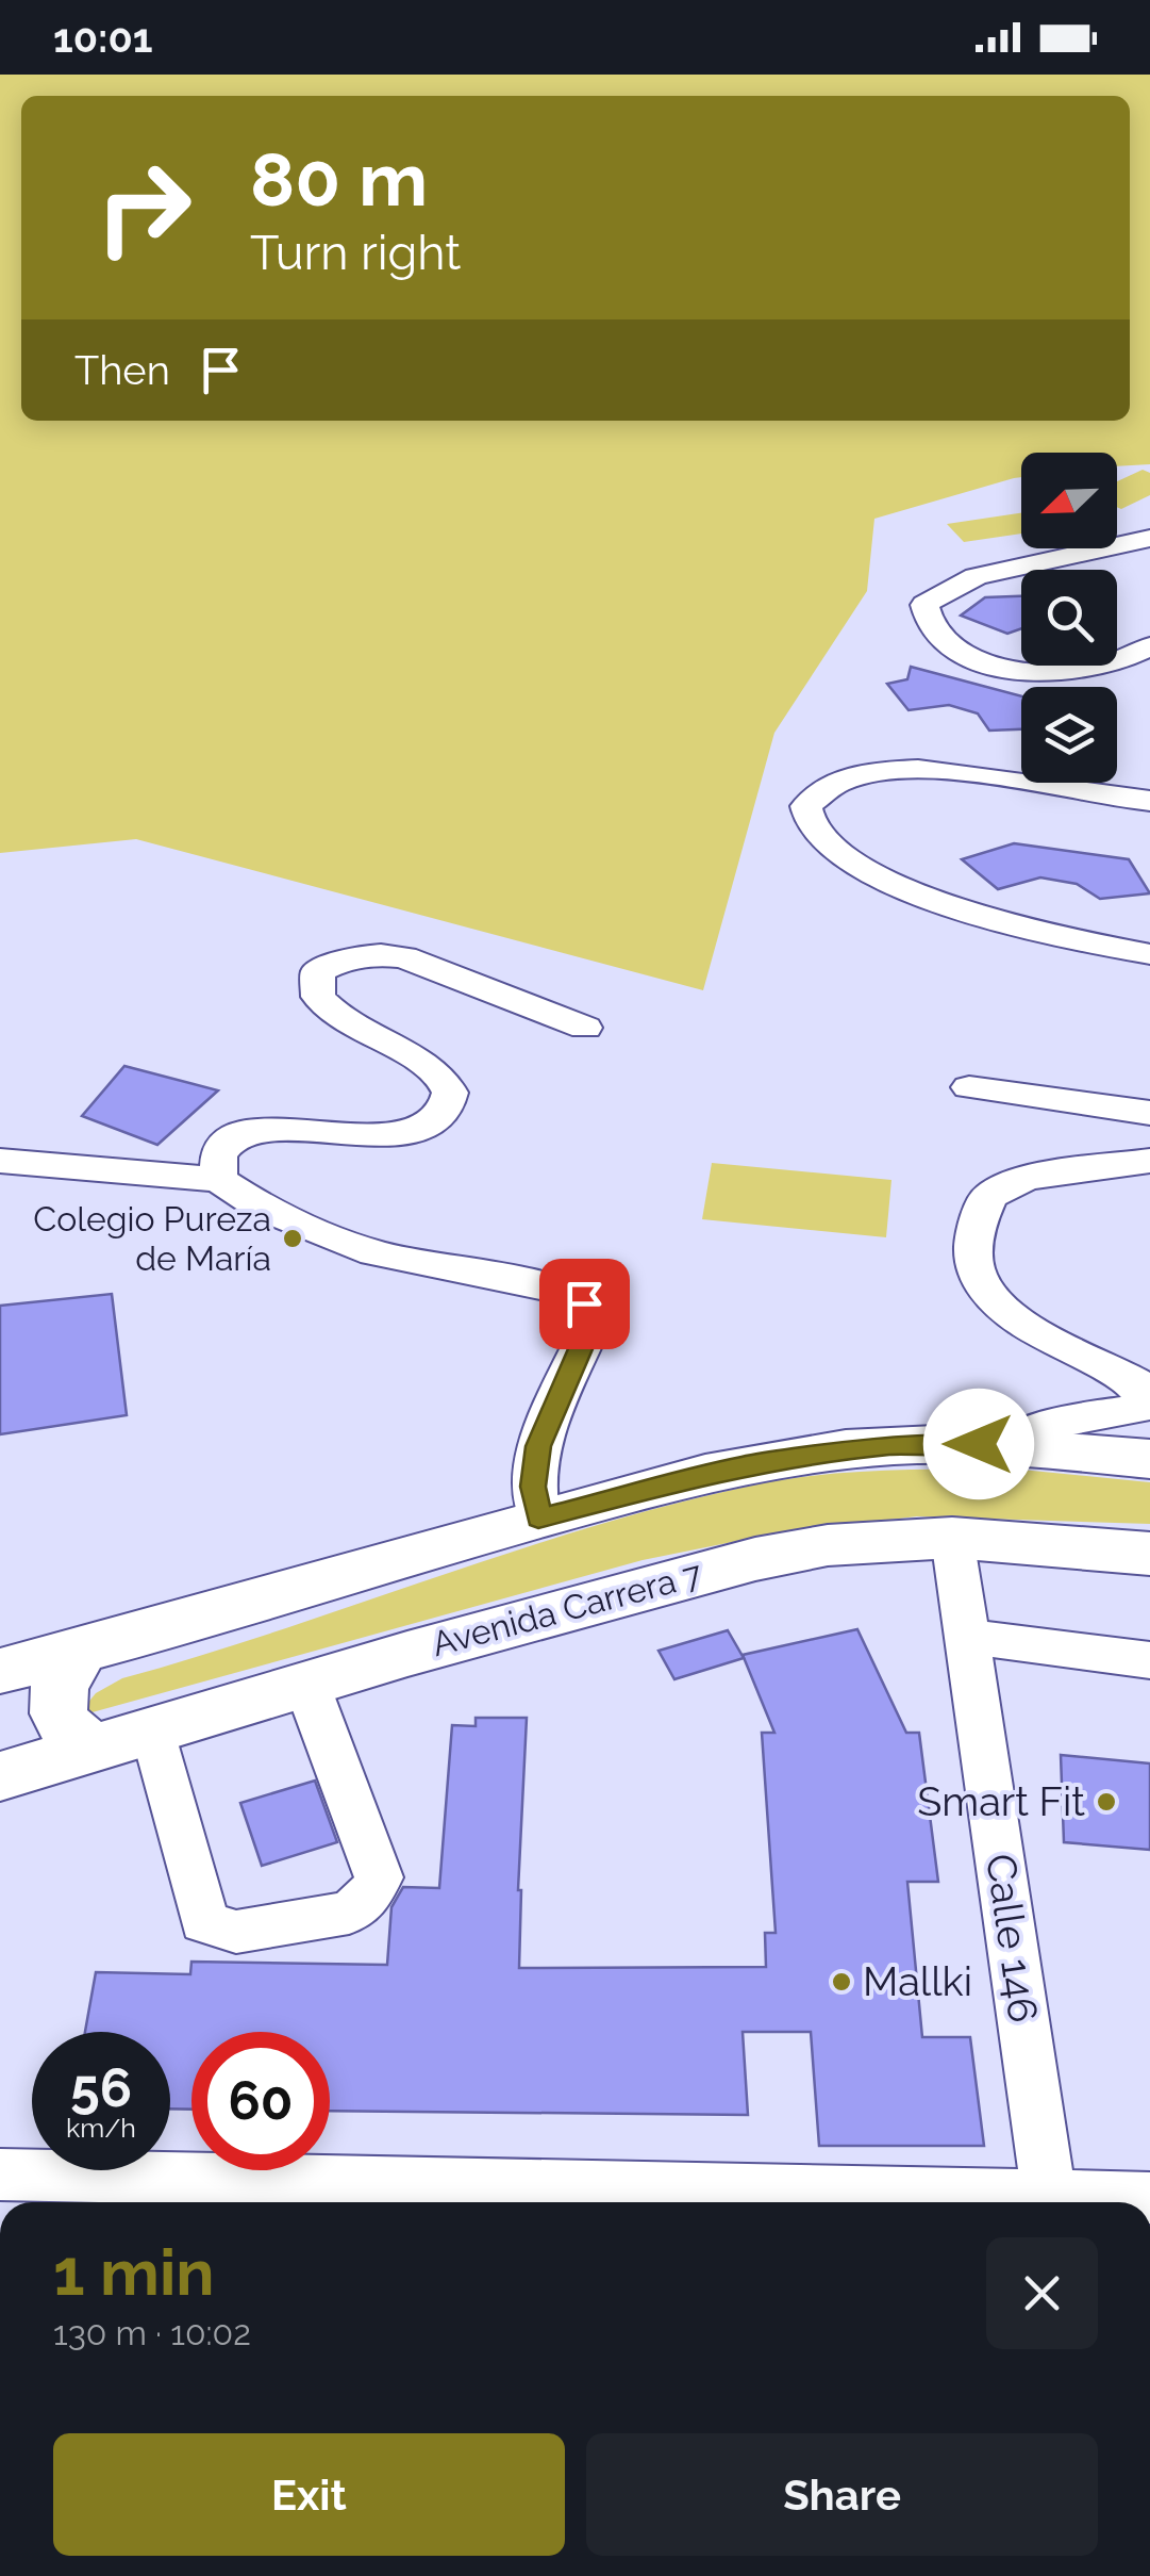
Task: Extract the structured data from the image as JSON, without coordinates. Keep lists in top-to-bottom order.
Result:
{
  "streets": {
    "main road": ["Avenida Carrera 7"],
    "street": ["Calle 146"]
  },
  "crossings": [
    ["Avenida Carrera 7", "Calle 146"]
  ],
  "places": ["Colegio Pureza de María", "Smart Fit", "Mallki"],
  "north": "bottom left",
  "page": {
    "status": "10:01",
    "turn": ["80 m", "Turn right"],
    "then": "Then",
    "speed": "56 km/h",
    "limit": "60",
    "heading": ["1 min", "130 m · 10:02"],
    "buttons": ["Exit", "Share"]
  }
}
